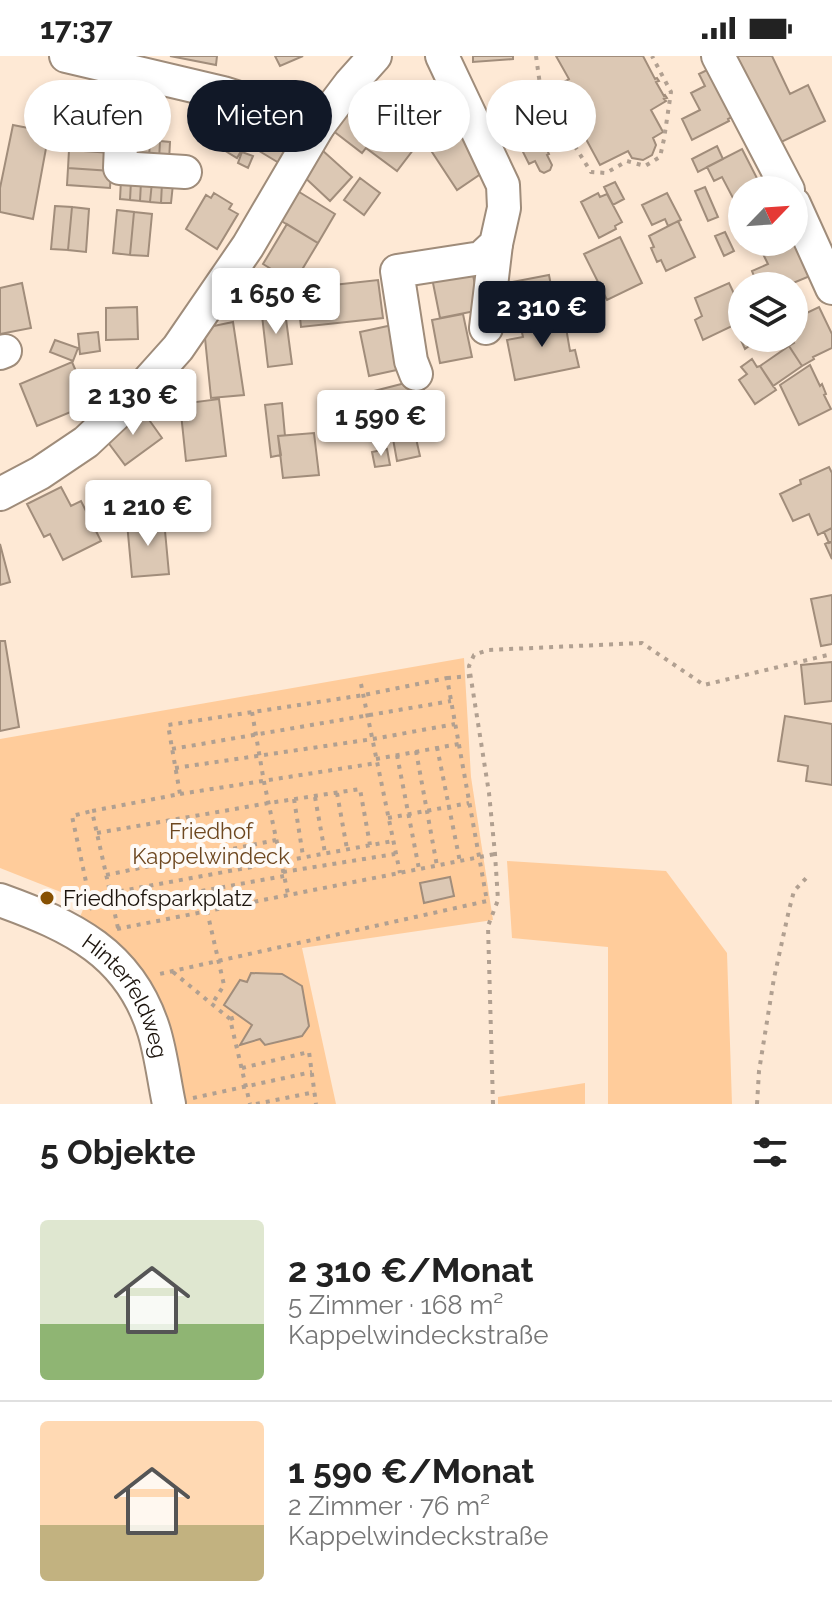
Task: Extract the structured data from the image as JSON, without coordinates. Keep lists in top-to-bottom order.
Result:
{
  "streets": {
    "street": ["Hinterfeldweg"]
  },
  "parks": ["Friedhof Kappelwindeck"],
  "places": ["Friedhofsparkplatz"],
  "north": "top right",
  "page": {
    "status": "17:37",
    "chip": [
      "Kaufen",
      "Mieten",
      "Filter",
      "Neu"
    ],
    "price": [
      "1 650 €",
      "2 310 €",
      "2 130 €",
      "1 590 €",
      "1 210 €"
    ],
    "heading": "5 Objekte",
    "list": [
      {
        "name": "2 310 €/Monat",
        "note": "5 Zimmer · 168 m² · Kappelwindeckstraße"
      },
      {
        "name": "1 590 €/Monat",
        "note": "2 Zimmer · 76 m² · Kappelwindeckstraße"
      }
    ]
  }
}
